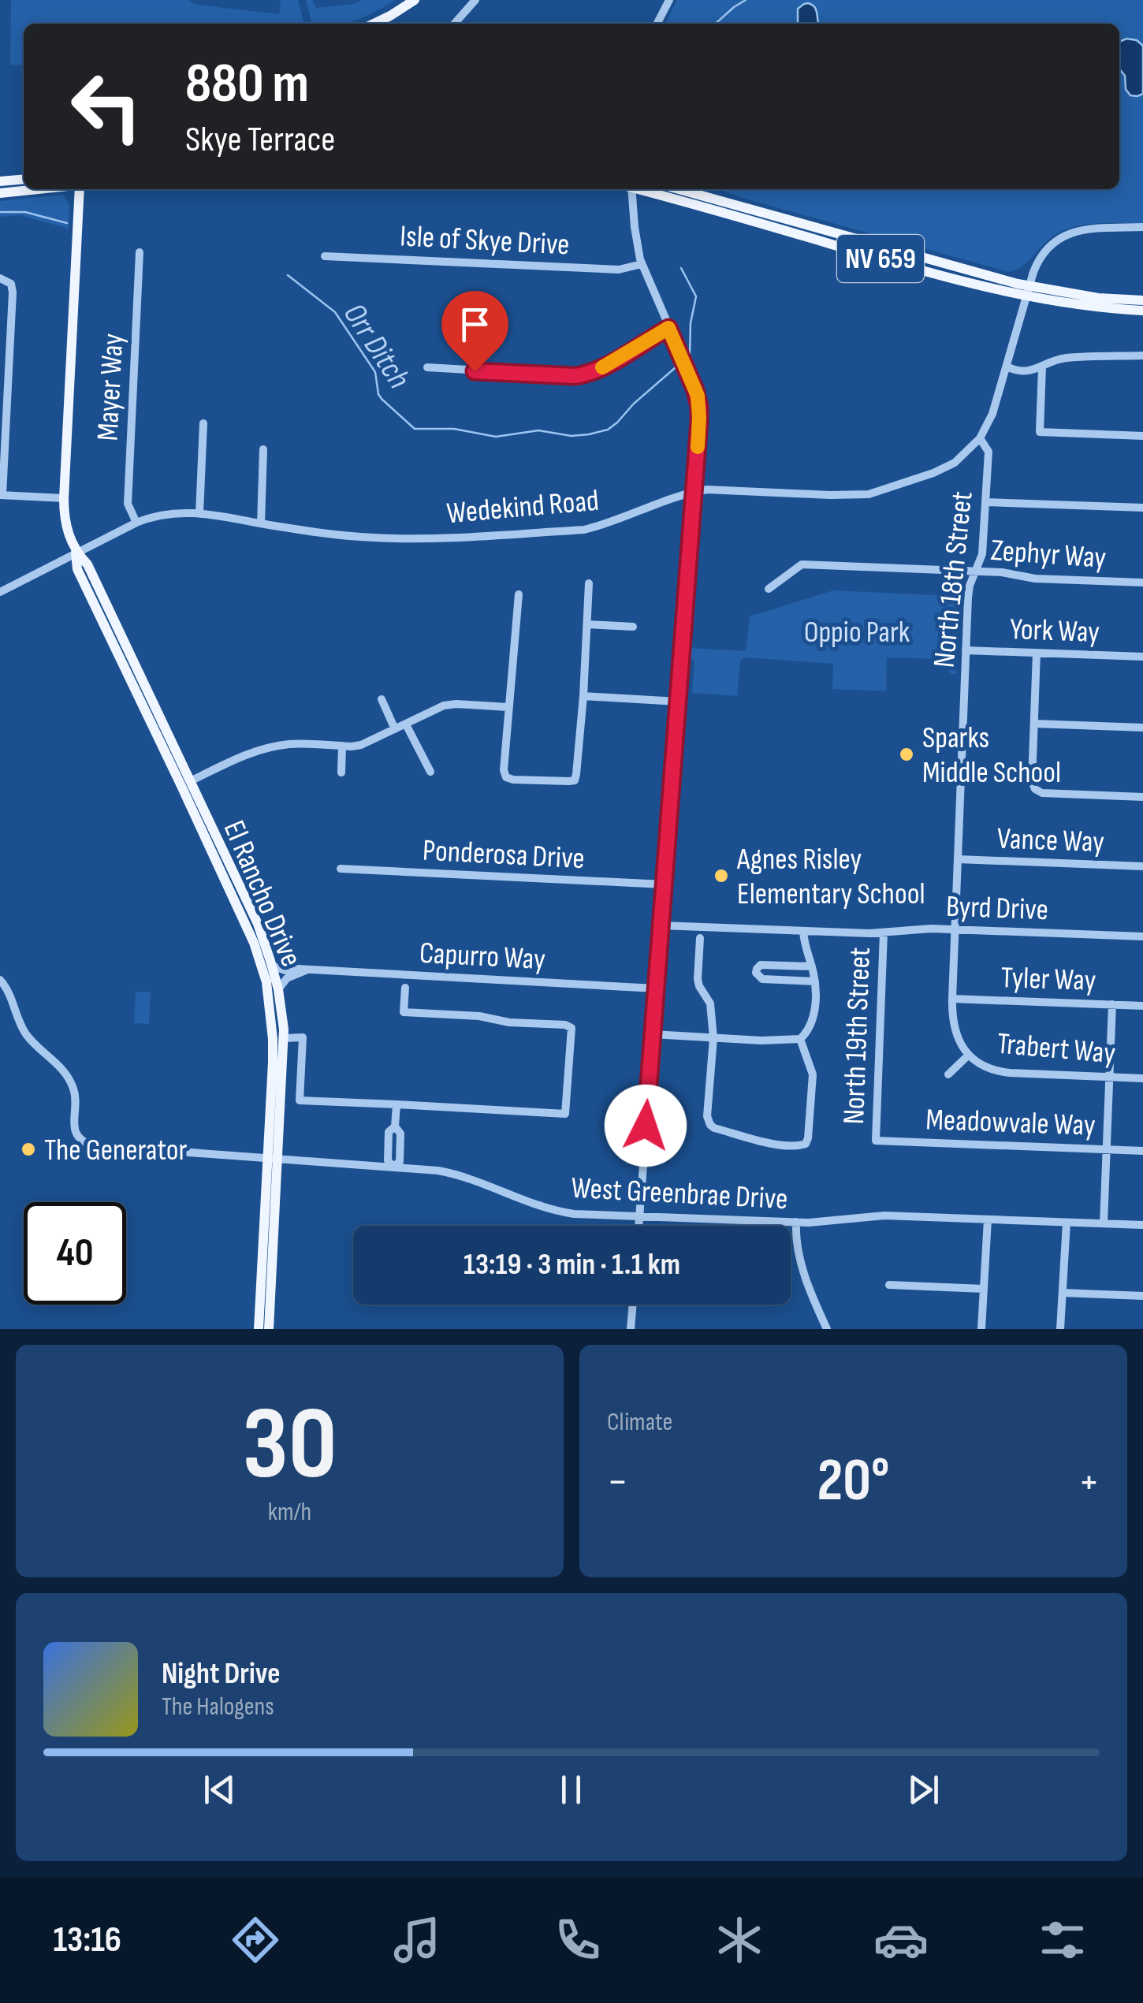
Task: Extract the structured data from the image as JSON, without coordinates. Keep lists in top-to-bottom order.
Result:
{
  "streets": {
    "main road": ["NV 659", "El Rancho Drive"],
    "street": [
      "Isle of Skye Drive",
      "Mayer Way",
      "Wedekind Road",
      "Zephyr Way",
      "North 18th Street",
      "York Way",
      "Vance Way",
      "Ponderosa Drive",
      "Byrd Drive",
      "Capurro Way",
      "Tyler Way",
      "North 19th Street",
      "Trabert Way",
      "Meadowvale Way",
      "West Greenbrae Drive"
    ]
  },
  "crossings": [
    ["NV 659", "Wedekind Road"],
    ["Mayer Way", "Wedekind Road"],
    ["Wedekind Road", "North 18th Street"],
    ["Wedekind Road", "El Rancho Drive"],
    ["Zephyr Way", "North 18th Street"],
    ["North 18th Street", "York Way"],
    ["North 18th Street", "Vance Way"],
    ["North 18th Street", "Byrd Drive"],
    ["North 18th Street", "Tyler Way"],
    ["North 18th Street", "Trabert Way"],
    ["El Rancho Drive", "Capurro Way"],
    ["El Rancho Drive", "West Greenbrae Drive"],
    ["Byrd Drive", "North 19th Street"],
    ["North 19th Street", "Meadowvale Way"]
  ],
  "water": ["Orr Ditch"],
  "parks": ["Oppio Park"],
  "places": ["Sparks Middle School", "Agnes Risley Elementary School", "The Generator"],
  "page": {
    "turn": ["880 m", "Skye Terrace"],
    "limit": "40",
    "trip": "13:19 · 3 min · 1.1 km",
    "tile": [
      ["30", "km/h"],
      "Climate"
    ],
    "heat": ["−", "20°", "+"],
    "song": ["Night Drive", "The Halogens"],
    "tabs": "13:16"
  }
}
